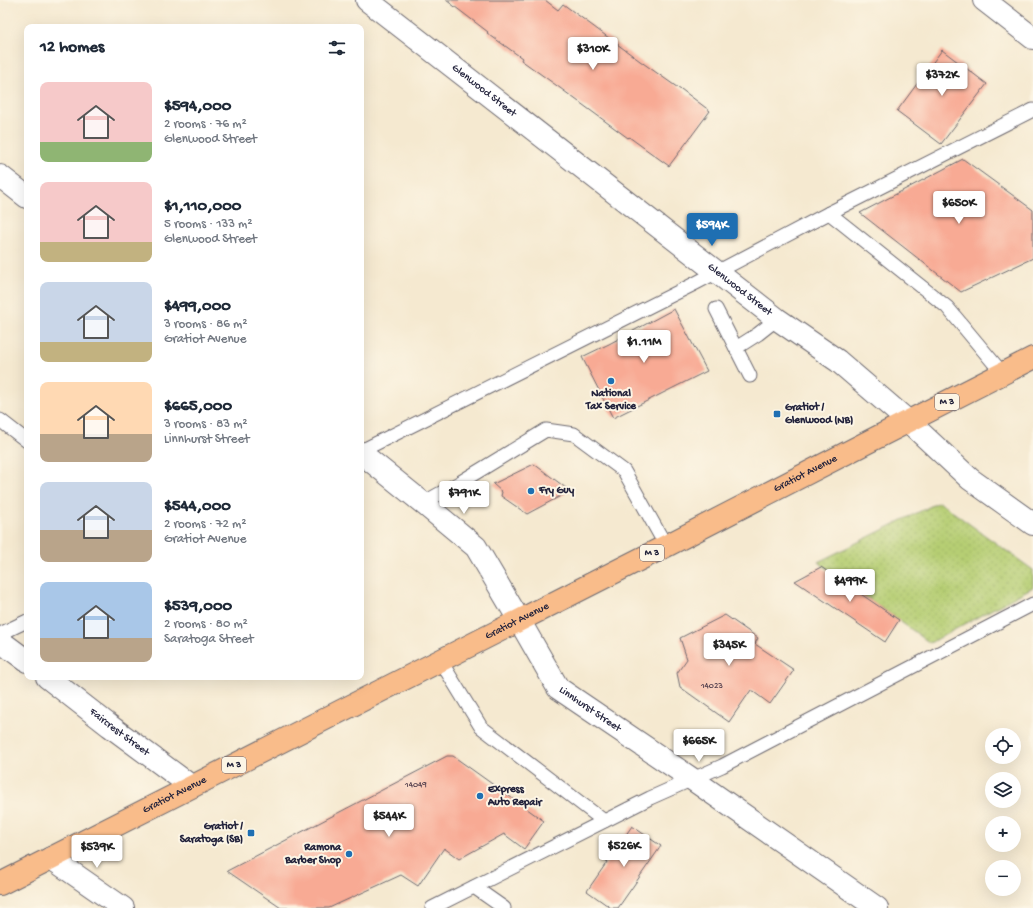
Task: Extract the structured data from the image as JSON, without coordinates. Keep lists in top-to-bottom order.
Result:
{
  "streets": {
    "main road": ["M 3", "Gratiot Avenue"],
    "street": ["Glenwood Street", "Linnhurst Street", "Faircrest Street"]
  },
  "crossings": [
    ["Glenwood Street", "Gratiot Avenue"],
    ["Gratiot Avenue", "Linnhurst Street"],
    ["Gratiot Avenue", "Faircrest Street"]
  ],
  "places": {
    "other": [
      "National Tax Service",
      "Fry Guy",
      "Express Auto Repair",
      "Ramona Barber Shop"
    ],
    "transit": ["Gratiot / Glenwood (NB)", "Gratiot / Saratoga (SB)"]
  },
  "house_numbers": ["14023", "14049"],
  "page": {
    "heading": "12 homes",
    "price": [
      "$310K",
      "$372K",
      "$650K",
      "$594K",
      "$1.11M",
      "$791K",
      "$499K",
      "$345K",
      "$665K",
      "$544K",
      "$526K",
      "$539K"
    ],
    "list": [
      {
        "name": "$594,000",
        "note": "2 rooms · 76 m² · Glenwood Street"
      },
      {
        "name": "$1,110,000",
        "note": "5 rooms · 133 m² · Glenwood Street"
      },
      {
        "name": "$499,000",
        "note": "3 rooms · 86 m² · Gratiot Avenue"
      },
      {
        "name": "$665,000",
        "note": "3 rooms · 83 m² · Linnhurst Street"
      },
      {
        "name": "$544,000",
        "note": "2 rooms · 72 m² · Gratiot Avenue"
      },
      {
        "name": "$539,000",
        "note": "2 rooms · 80 m² · Saratoga Street"
      }
    ],
    "map_buttons": ["+", "−"]
  }
}
